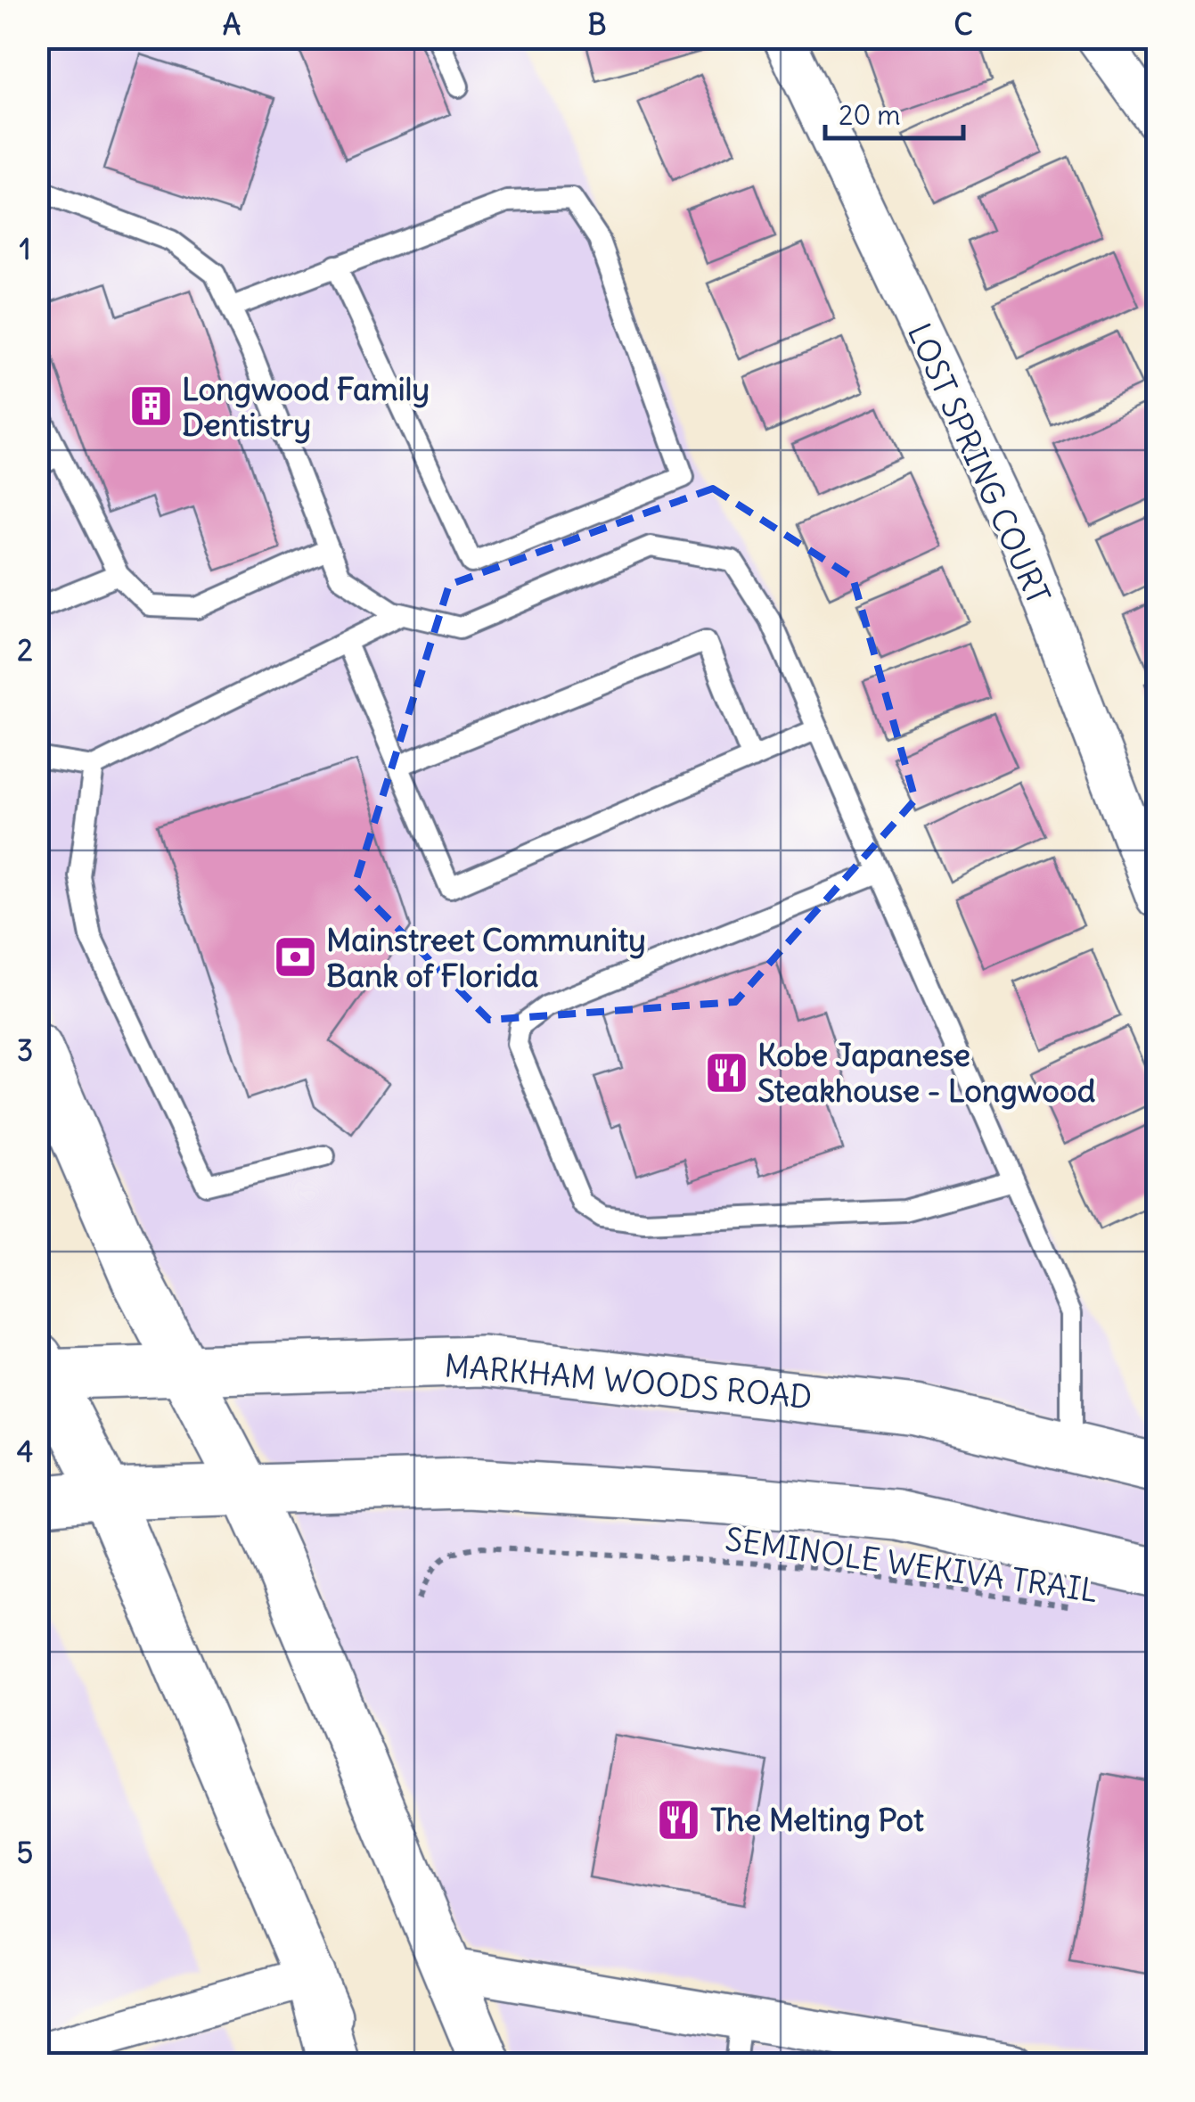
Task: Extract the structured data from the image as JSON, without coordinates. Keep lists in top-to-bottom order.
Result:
{
  "streets": {
    "main road": ["MARKHAM WOODS ROAD"],
    "street": ["LOST SPRING COURT"],
    "path": ["SEMINOLE WEKIVA TRAIL"]
  },
  "places": {
    "building": ["Longwood Family Dentistry"],
    "bank": ["Mainstreet Community Bank of Florida"],
    "restaurant": ["Kobe Japanese Steakhouse - Longwood", "The Melting Pot"]
  },
  "scale_bar": "20 m",
  "grid": {
    "columns": ["A", "B", "C"],
    "rows": [
      "1",
      "2",
      "3",
      "4",
      "5"
    ]
  }
}
